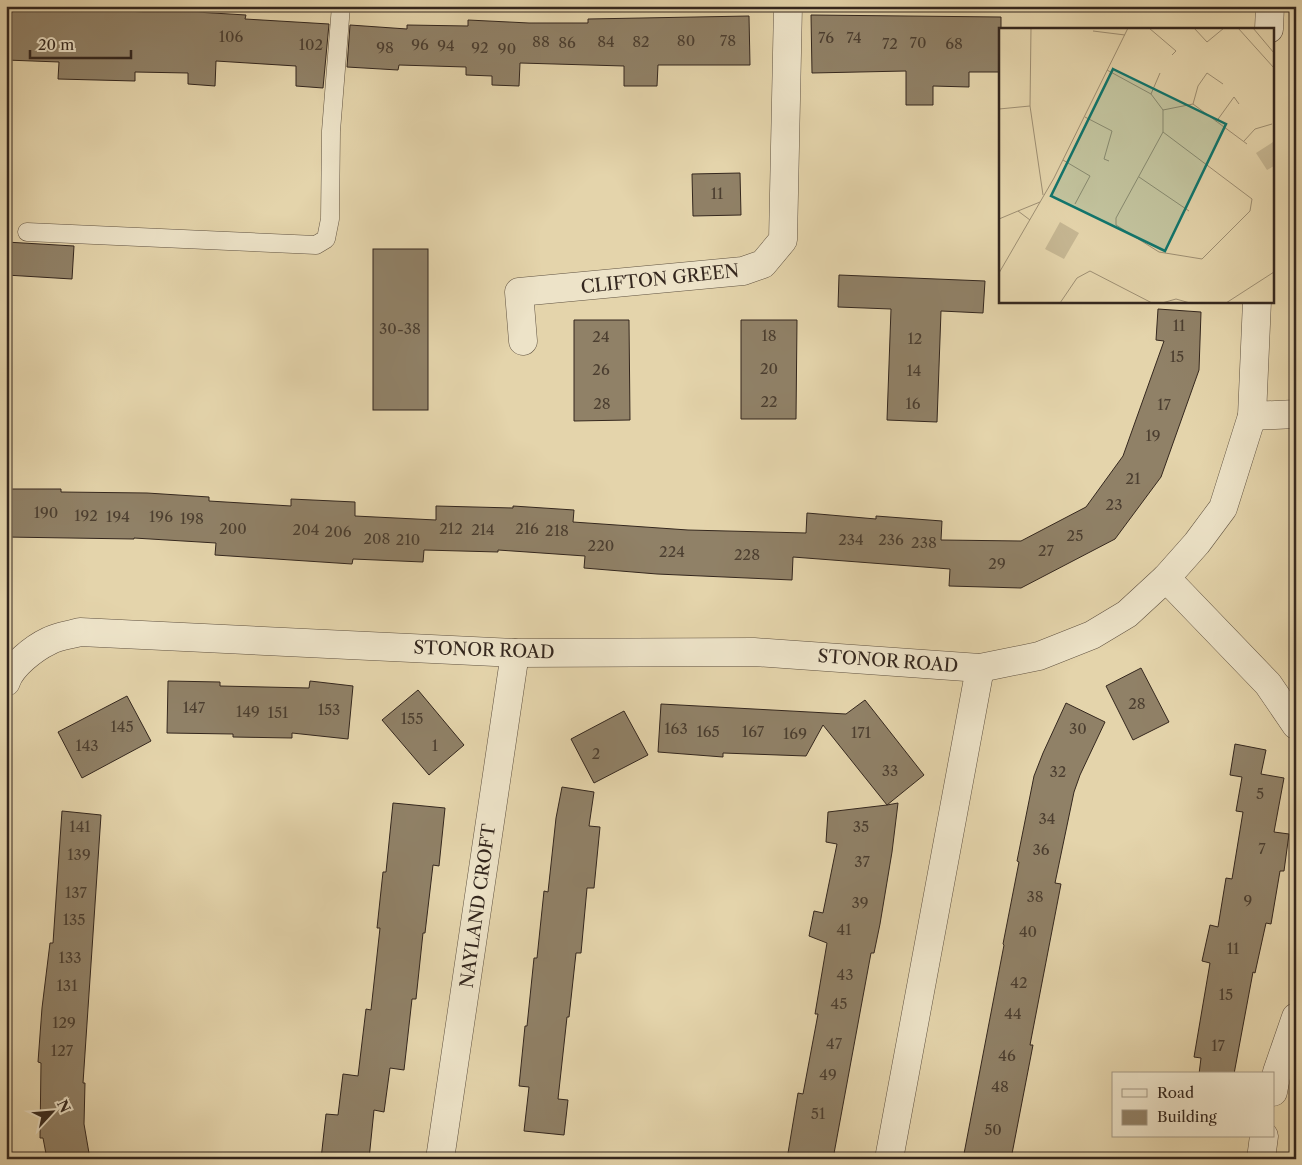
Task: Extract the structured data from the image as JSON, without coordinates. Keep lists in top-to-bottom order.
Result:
{
  "streets": {
    "street": ["CLIFTON GREEN", "STONOR ROAD", "NAYLAND CROFT"]
  },
  "crossings": [
    ["STONOR ROAD", "NAYLAND CROFT"]
  ],
  "house_numbers": [
    "106",
    "76",
    "74",
    "80",
    "78",
    "88",
    "84",
    "82",
    "86",
    "70",
    "72",
    "68",
    "102",
    "96",
    "94",
    "98",
    "92",
    "90",
    "11",
    "11",
    "30-38",
    "18",
    "24",
    "12",
    "15",
    "20",
    "26",
    "14",
    "22",
    "28",
    "16",
    "17",
    "19",
    "21",
    "23",
    "190",
    "192",
    "194",
    "196",
    "198",
    "200",
    "212",
    "216",
    "204",
    "214",
    "218",
    "206",
    "25",
    "208",
    "210",
    "234",
    "236",
    "238",
    "220",
    "27",
    "224",
    "228",
    "29",
    "28",
    "147",
    "153",
    "149",
    "151",
    "155",
    "145",
    "163",
    "30",
    "165",
    "167",
    "171",
    "169",
    "143",
    "1",
    "2",
    "33",
    "32",
    "5",
    "34",
    "141",
    "35",
    "7",
    "36",
    "139",
    "37",
    "137",
    "38",
    "9",
    "39",
    "135",
    "41",
    "40",
    "11",
    "133",
    "43",
    "42",
    "131",
    "15",
    "45",
    "44",
    "129",
    "47",
    "17",
    "127",
    "46",
    "49",
    "48",
    "51",
    "50"
  ],
  "legend": ["Road", "Building"],
  "scale_bar": "20 m",
  "north": "top right"
}
